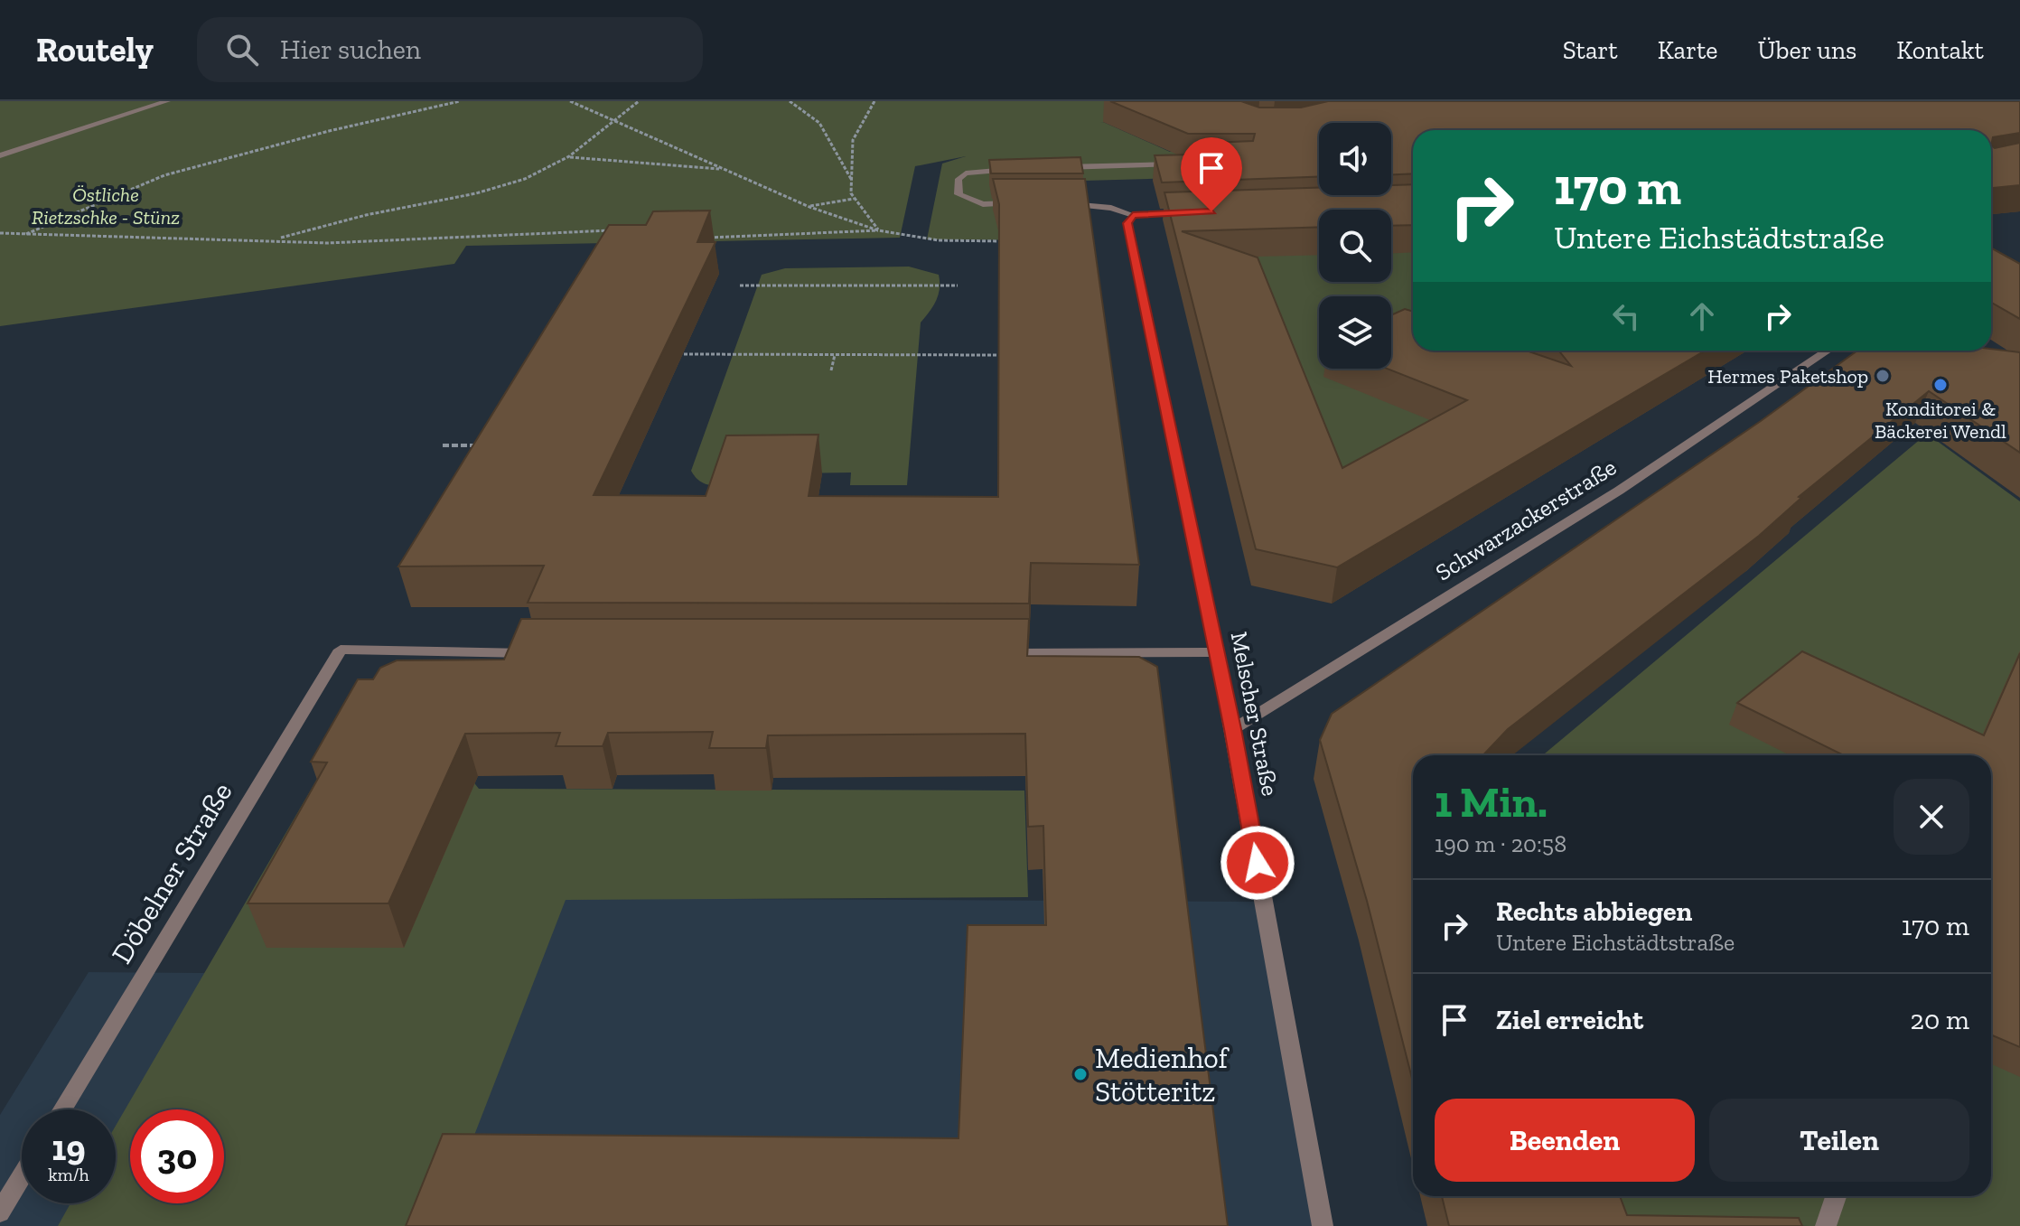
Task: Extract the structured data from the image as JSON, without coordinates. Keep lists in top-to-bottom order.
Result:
{
  "streets": {
    "street": ["Schwarzackerstraße", "Melscher Straße", "Döbelner Straße"]
  },
  "crossings": [
    ["Schwarzackerstraße", "Melscher Straße"]
  ],
  "parks": ["Östliche Rietzschke - Stünz"],
  "places": ["Hermes Paketshop", "Konditorei & Bäckerei Wendl", "Medienhof Stötteritz"],
  "page": {
    "header": "Routely",
    "search": "Hier suchen",
    "nav": [
      "Start",
      "Karte",
      "Über uns",
      "Kontakt"
    ],
    "turn": ["170 m", "Untere Eichstädtstraße"],
    "heading": ["1 Min.", "190 m · 20:58"],
    "list": [
      {
        "name": "Rechts abbiegen",
        "note": "Untere Eichstädtstraße",
        "value": "170 m"
      },
      {
        "name": "Ziel erreicht",
        "value": "20 m"
      }
    ],
    "buttons": ["Beenden", "Teilen"],
    "speed": "19 km/h",
    "limit": "30"
  }
}
